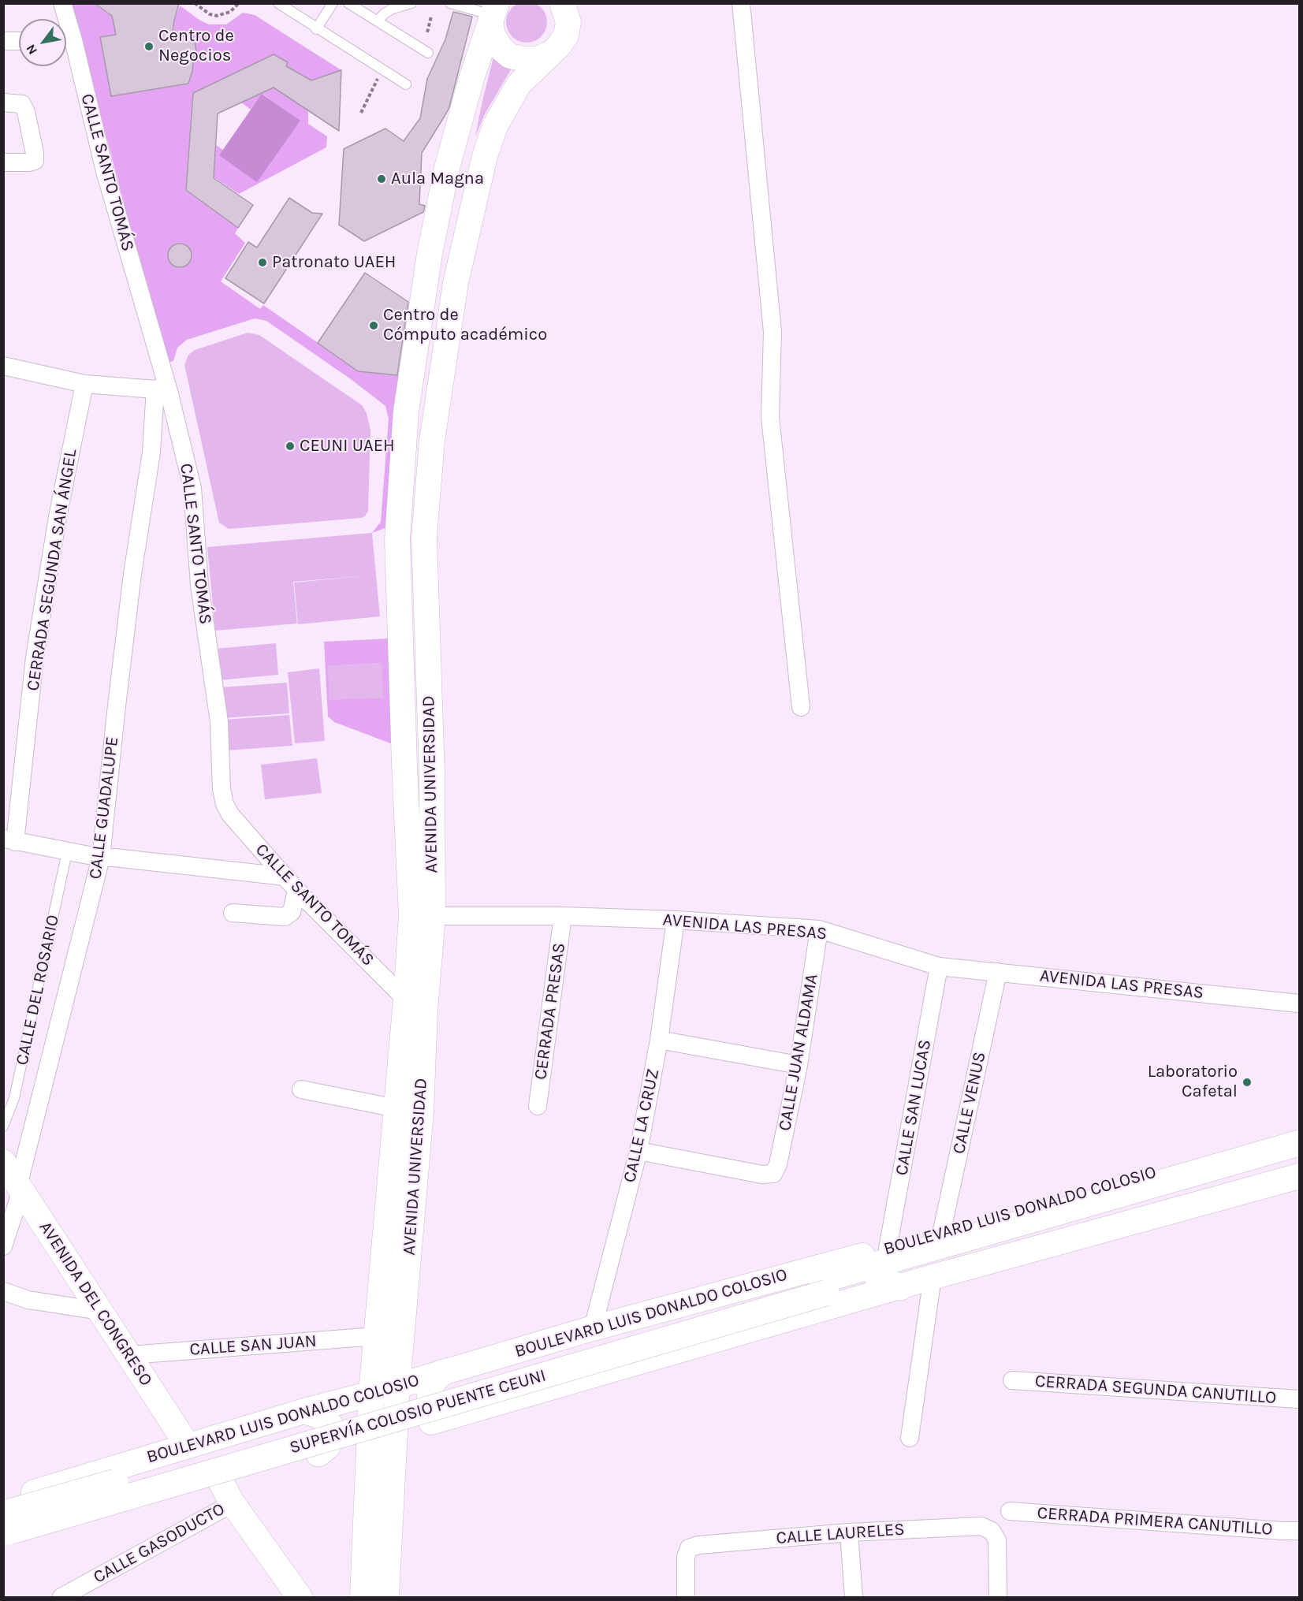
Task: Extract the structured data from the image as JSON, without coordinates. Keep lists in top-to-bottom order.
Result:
{
  "streets": {
    "main road": ["SUPERVÍA COLOSIO PUENTE CEUNI"],
    "street": [
      "CALLE SANTO TOMÁS",
      "CERRADA SEGUNDA SAN ÁNGEL",
      "AVENIDA UNIVERSIDAD",
      "CALLE GUADALUPE",
      "AVENIDA LAS PRESAS",
      "CERRADA PRESAS",
      "CALLE JUAN ALDAMA",
      "CALLE VENUS",
      "CALLE SAN LUCAS",
      "CALLE LA CRUZ",
      "BOULEVARD LUIS DONALDO COLOSIO",
      "AVENIDA DEL CONGRESO",
      "CALLE SAN JUAN",
      "CERRADA SEGUNDA CANUTILLO",
      "CERRADA PRIMERA CANUTILLO",
      "CALLE LAURELES",
      "CALLE GASODUCTO"
    ],
    "lane": ["CALLE DEL ROSARIO"]
  },
  "crossings": [
    ["CALLE SANTO TOMÁS", "AVENIDA UNIVERSIDAD"],
    ["CALLE SANTO TOMÁS", "CALLE GUADALUPE"],
    ["AVENIDA UNIVERSIDAD", "AVENIDA LAS PRESAS"],
    ["AVENIDA UNIVERSIDAD", "BOULEVARD LUIS DONALDO COLOSIO"],
    ["AVENIDA UNIVERSIDAD", "CALLE SAN JUAN"],
    ["CALLE GUADALUPE", "AVENIDA DEL CONGRESO"],
    ["AVENIDA LAS PRESAS", "CERRADA PRESAS"],
    ["AVENIDA LAS PRESAS", "CALLE JUAN ALDAMA"],
    ["AVENIDA LAS PRESAS", "CALLE VENUS"],
    ["AVENIDA LAS PRESAS", "CALLE SAN LUCAS"],
    ["AVENIDA LAS PRESAS", "CALLE LA CRUZ"],
    ["CALLE JUAN ALDAMA", "CALLE LA CRUZ"],
    ["CALLE VENUS", "BOULEVARD LUIS DONALDO COLOSIO"],
    ["CALLE SAN LUCAS", "BOULEVARD LUIS DONALDO COLOSIO"],
    ["CALLE SAN LUCAS", "SUPERVÍA COLOSIO PUENTE CEUNI"],
    ["CALLE LA CRUZ", "BOULEVARD LUIS DONALDO COLOSIO"],
    ["BOULEVARD LUIS DONALDO COLOSIO", "AVENIDA DEL CONGRESO"],
    ["BOULEVARD LUIS DONALDO COLOSIO", "SUPERVÍA COLOSIO PUENTE CEUNI"],
    ["BOULEVARD LUIS DONALDO COLOSIO", "CALLE GASODUCTO"],
    ["AVENIDA DEL CONGRESO", "CALLE SAN JUAN"]
  ],
  "places": [
    "Centro de Negocios",
    "Aula Magna",
    "Patronato UAEH",
    "Centro de Cómputo académico",
    "CEUNI UAEH",
    "Laboratorio Cafetal"
  ],
  "north": "bottom left"
}
